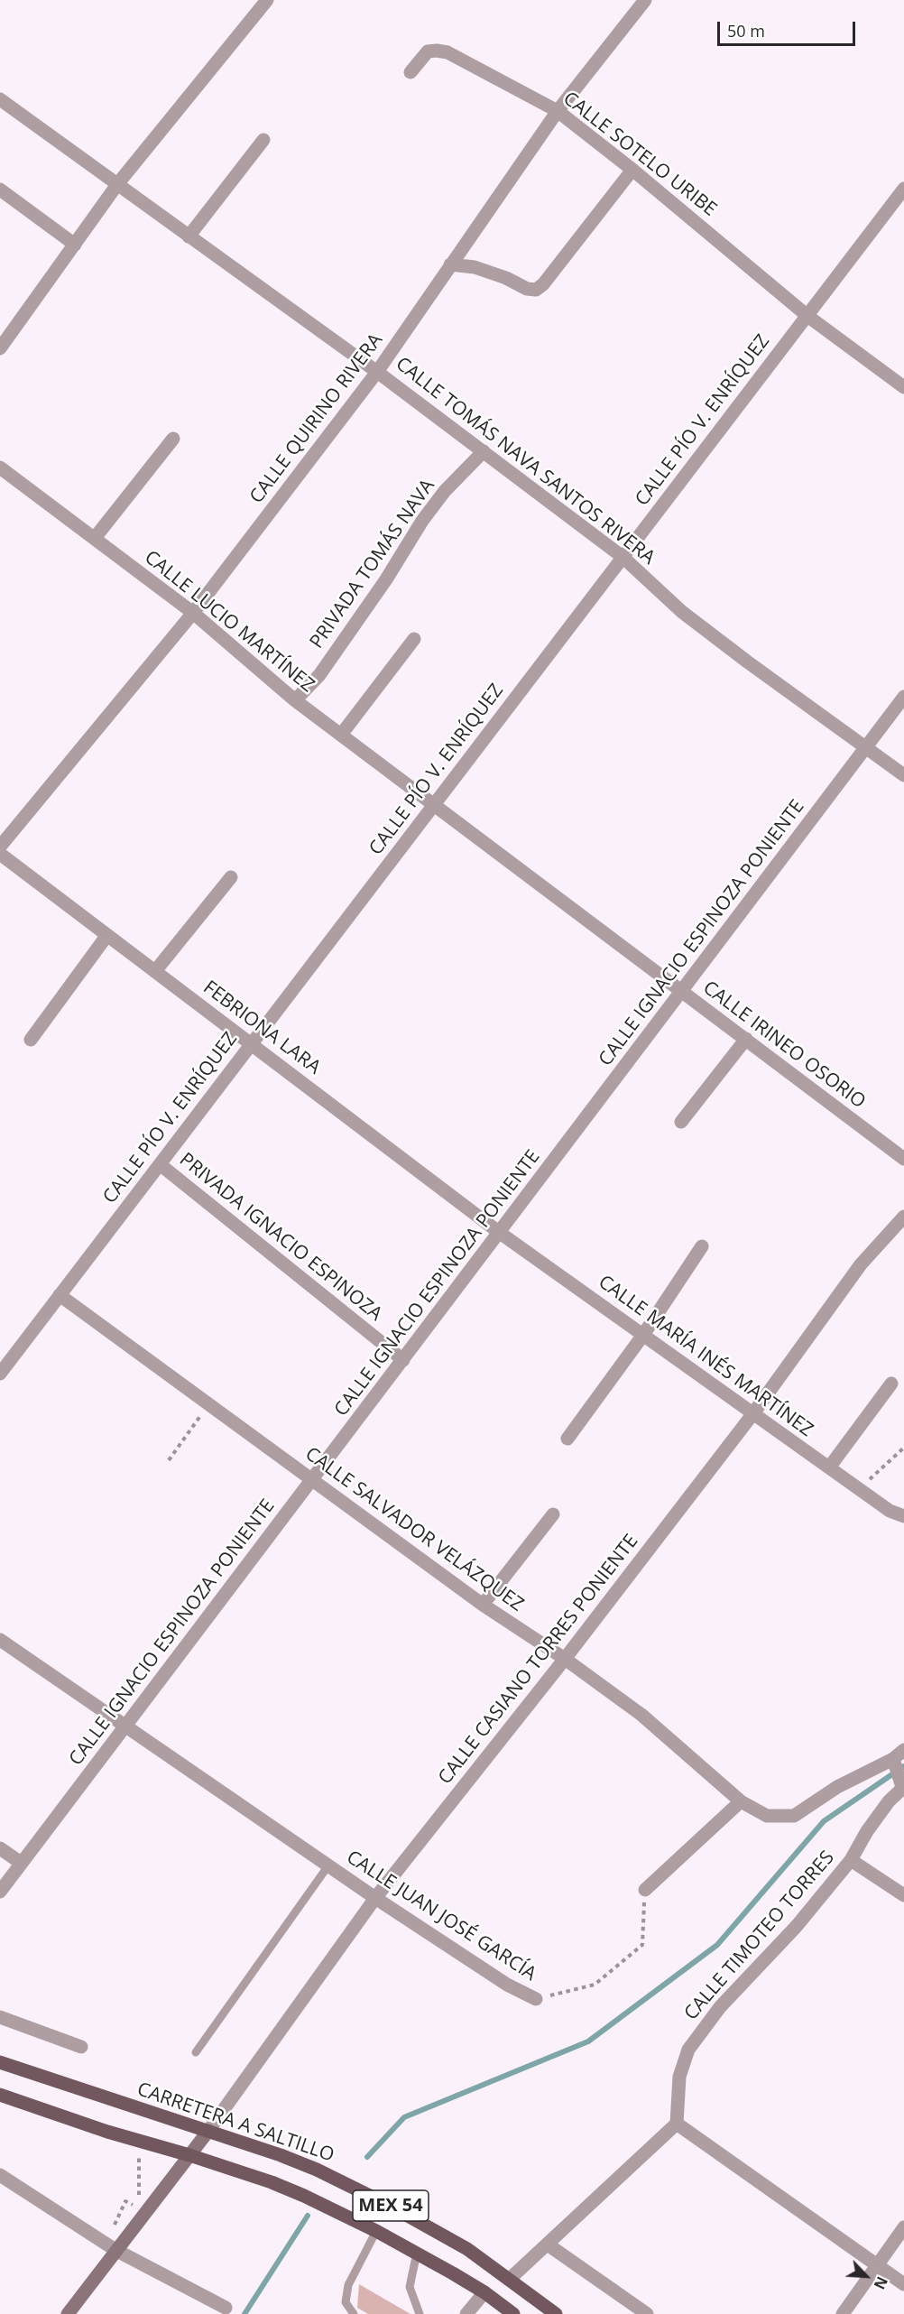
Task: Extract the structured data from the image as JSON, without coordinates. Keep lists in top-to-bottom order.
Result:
{
  "streets": {
    "main road": ["CARRETERA A SALTILLO", "MEX 54"],
    "street": [
      "CALLE SOTELO URIBE",
      "CALLE QUIRINO RIVERA",
      "CALLE PÍO V. ENRÍQUEZ",
      "CALLE TOMÁS NAVA SANTOS RIVERA",
      "PRIVADA TOMÁS NAVA",
      "CALLE LUCIO MARTÍNEZ",
      "CALLE IGNACIO ESPINOZA PONIENTE",
      "FEBRIONA LARA",
      "CALLE IRINEO OSORIO",
      "PRIVADA IGNACIO ESPINOZA",
      "CALLE MARÍA INÉS MARTÍNEZ",
      "CALLE SALVADOR VELÁZQUEZ",
      "CALLE CASIANO TORRES PONIENTE",
      "CALLE JUAN JOSÉ GARCÍA",
      "CALLE TIMOTEO TORRES"
    ]
  },
  "crossings": [
    ["CALLE SOTELO URIBE", "CALLE QUIRINO RIVERA"],
    ["CALLE SOTELO URIBE", "CALLE PÍO V. ENRÍQUEZ"],
    ["CALLE QUIRINO RIVERA", "CALLE TOMÁS NAVA SANTOS RIVERA"],
    ["CALLE QUIRINO RIVERA", "CALLE LUCIO MARTÍNEZ"],
    ["CALLE PÍO V. ENRÍQUEZ", "CALLE TOMÁS NAVA SANTOS RIVERA"],
    ["CALLE PÍO V. ENRÍQUEZ", "CALLE LUCIO MARTÍNEZ"],
    ["CALLE PÍO V. ENRÍQUEZ", "FEBRIONA LARA"],
    ["CALLE PÍO V. ENRÍQUEZ", "CALLE IRINEO OSORIO"],
    ["CALLE PÍO V. ENRÍQUEZ", "PRIVADA IGNACIO ESPINOZA"],
    ["CALLE PÍO V. ENRÍQUEZ", "CALLE SALVADOR VELÁZQUEZ"],
    ["CALLE TOMÁS NAVA SANTOS RIVERA", "PRIVADA TOMÁS NAVA"],
    ["CALLE TOMÁS NAVA SANTOS RIVERA", "CALLE IGNACIO ESPINOZA PONIENTE"],
    ["PRIVADA TOMÁS NAVA", "CALLE LUCIO MARTÍNEZ"],
    ["CALLE LUCIO MARTÍNEZ", "CALLE IRINEO OSORIO"],
    ["CALLE IGNACIO ESPINOZA PONIENTE", "FEBRIONA LARA"],
    ["CALLE IGNACIO ESPINOZA PONIENTE", "CALLE IRINEO OSORIO"],
    ["CALLE IGNACIO ESPINOZA PONIENTE", "PRIVADA IGNACIO ESPINOZA"],
    ["CALLE IGNACIO ESPINOZA PONIENTE", "CALLE MARÍA INÉS MARTÍNEZ"],
    ["CALLE IGNACIO ESPINOZA PONIENTE", "CALLE SALVADOR VELÁZQUEZ"],
    ["CALLE IGNACIO ESPINOZA PONIENTE", "CALLE JUAN JOSÉ GARCÍA"],
    ["FEBRIONA LARA", "CALLE MARÍA INÉS MARTÍNEZ"],
    ["CALLE MARÍA INÉS MARTÍNEZ", "CALLE CASIANO TORRES PONIENTE"],
    ["CALLE SALVADOR VELÁZQUEZ", "CALLE CASIANO TORRES PONIENTE"],
    ["CALLE CASIANO TORRES PONIENTE", "CALLE JUAN JOSÉ GARCÍA"],
    ["CALLE CASIANO TORRES PONIENTE", "CARRETERA A SALTILLO"]
  ],
  "scale_bar": "50 m",
  "north": "bottom right"
}
